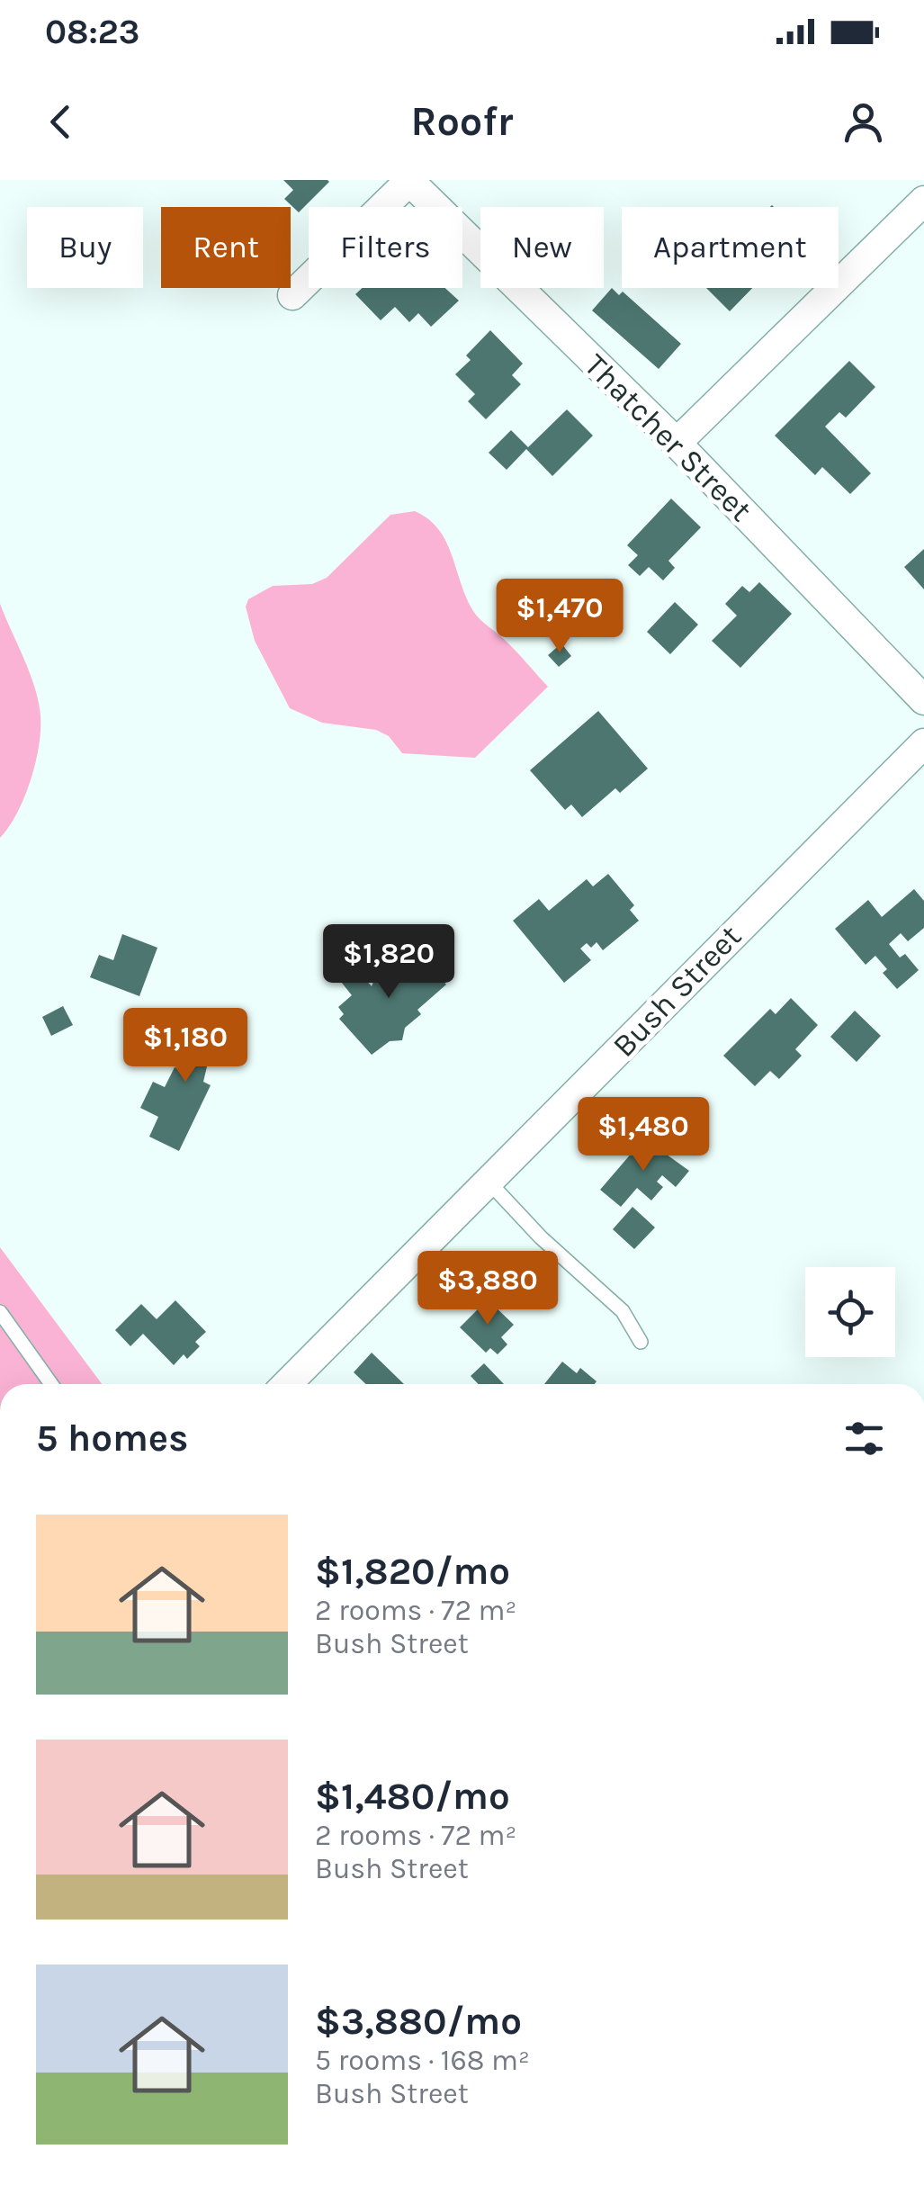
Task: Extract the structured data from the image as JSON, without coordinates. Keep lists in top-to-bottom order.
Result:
{
  "streets": {
    "street": ["Thatcher Street", "Bush Street"]
  },
  "page": {
    "status": "08:23",
    "header": "Roofr",
    "chip": [
      "Buy",
      "Rent",
      "Filters",
      "New",
      "Apartment"
    ],
    "price": [
      "$1,470",
      "$1,820",
      "$1,180",
      "$1,480",
      "$3,880"
    ],
    "heading": "5 homes",
    "list": [
      {
        "name": "$1,820/mo",
        "note": "2 rooms · 72 m² · Bush Street"
      },
      {
        "name": "$1,480/mo",
        "note": "2 rooms · 72 m² · Bush Street"
      },
      {
        "name": "$3,880/mo",
        "note": "5 rooms · 168 m² · Bush Street"
      }
    ]
  }
}
